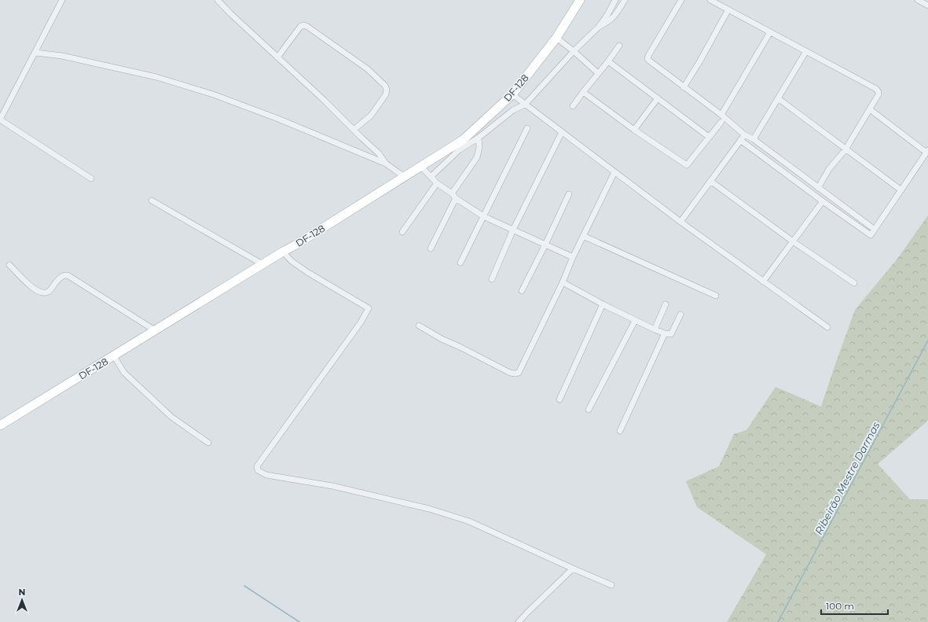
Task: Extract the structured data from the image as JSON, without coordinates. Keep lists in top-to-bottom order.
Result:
{
  "streets": {
    "main road": ["DF-128"]
  },
  "water": ["Ribeirão Mestre Darmas"],
  "scale_bar": "100 m",
  "north": "top"
}
